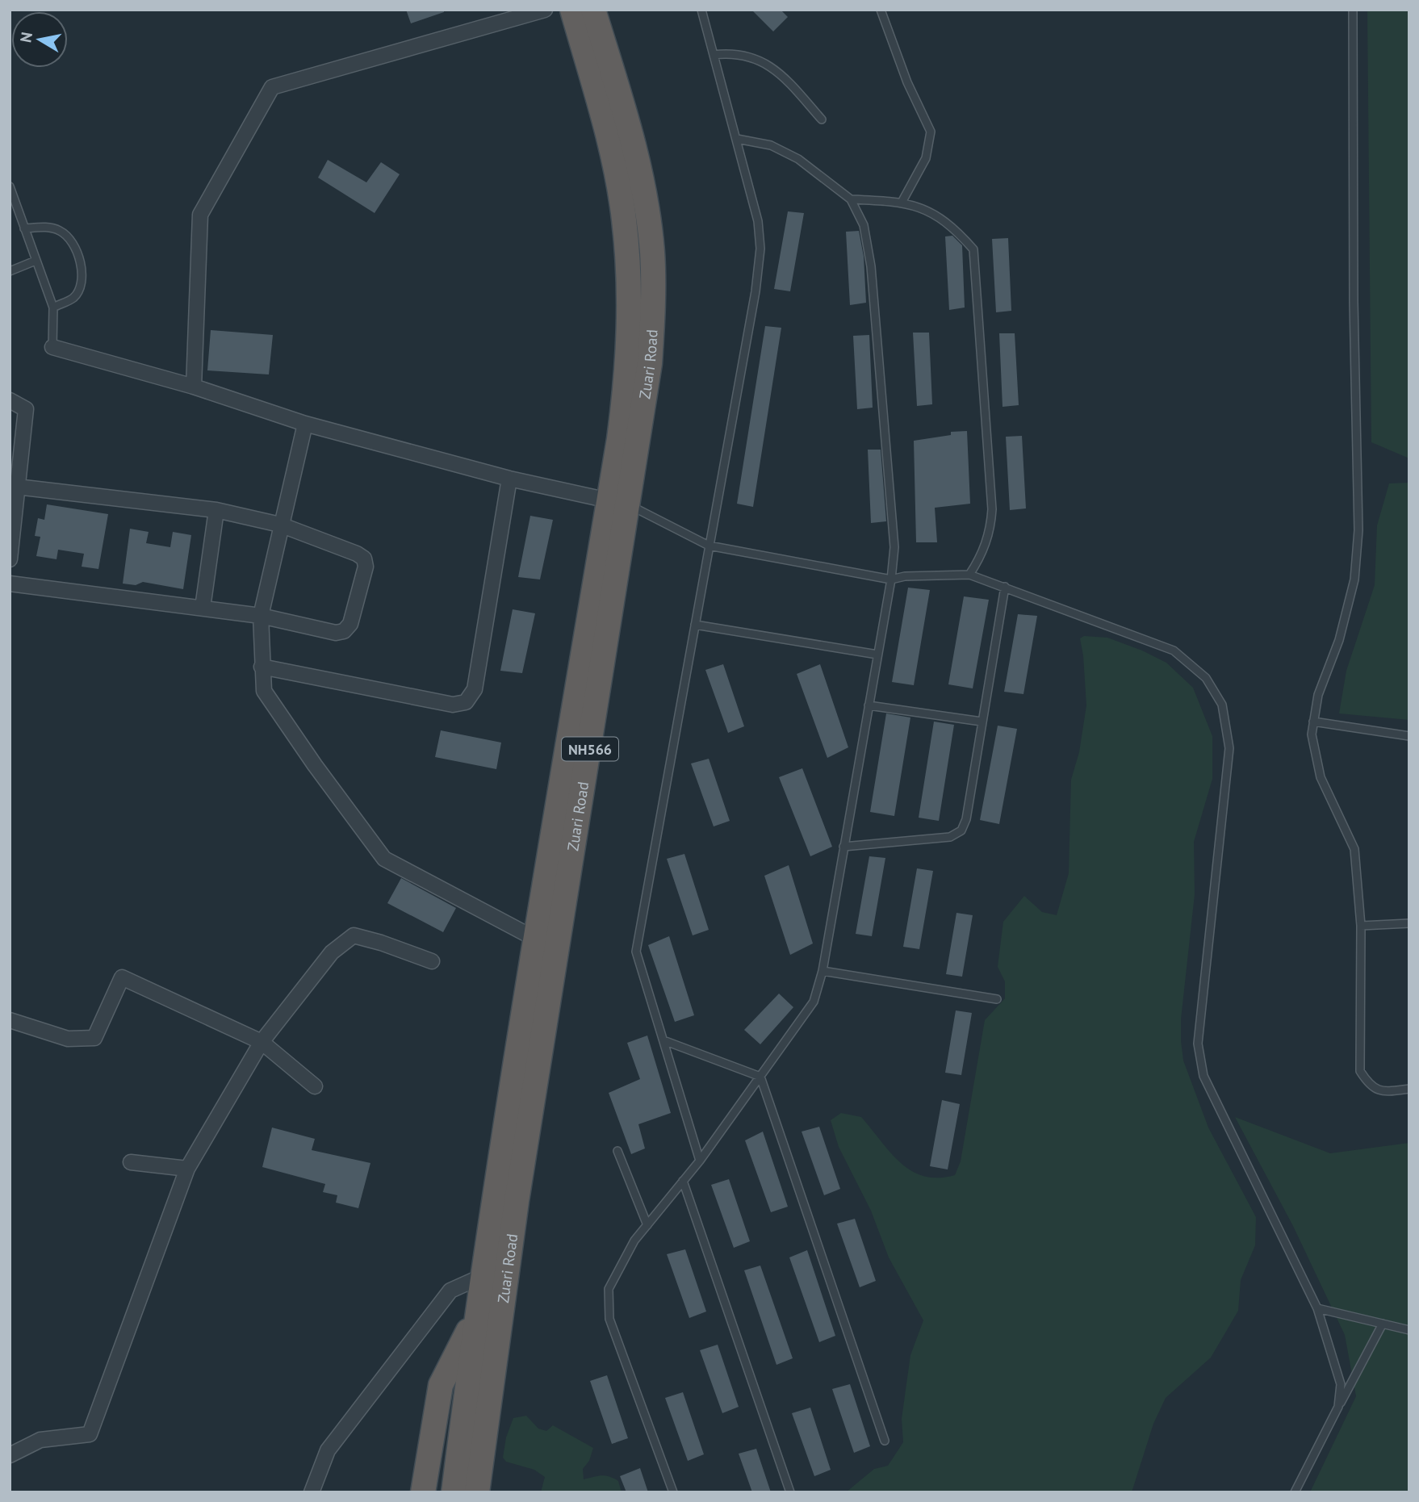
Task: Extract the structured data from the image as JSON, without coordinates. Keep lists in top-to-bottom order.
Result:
{
  "streets": {
    "highway": ["Zuari Road", "NH566"]
  },
  "north": "left"
}
